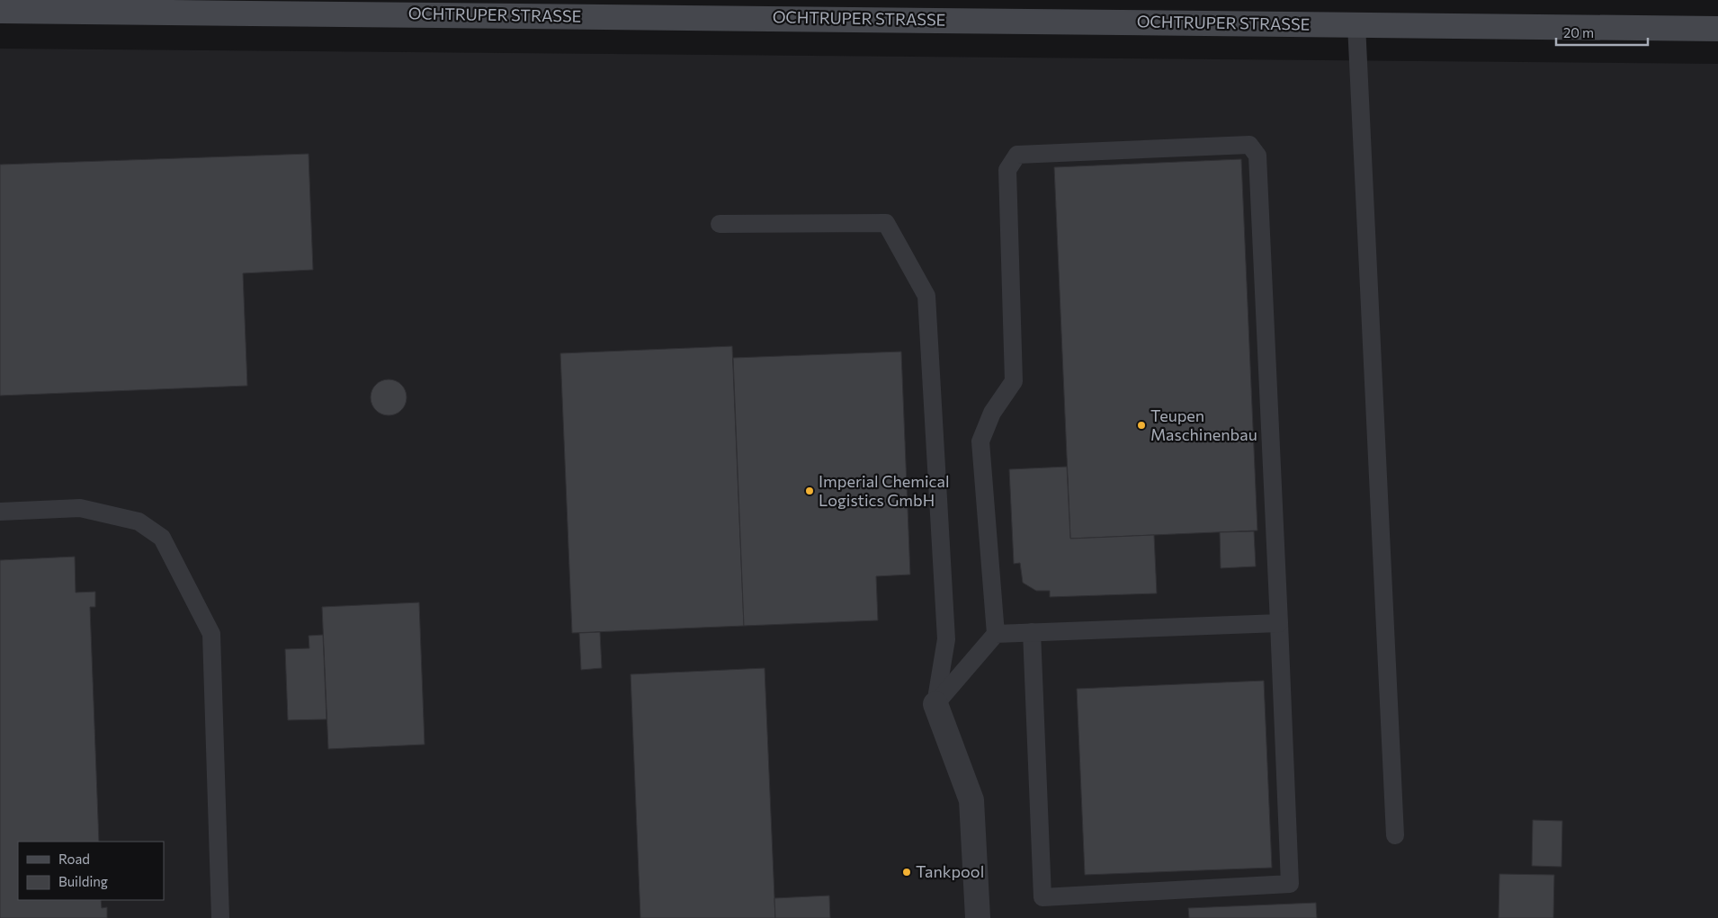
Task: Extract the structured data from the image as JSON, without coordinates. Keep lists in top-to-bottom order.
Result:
{
  "streets": {
    "main road": ["OCHTRUPER STRASSE"]
  },
  "places": ["Teupen Maschinenbau", "Imperial Chemical Logistics GmbH", "Tankpool"],
  "legend": ["Road", "Building"],
  "scale_bar": "20 m"
}
